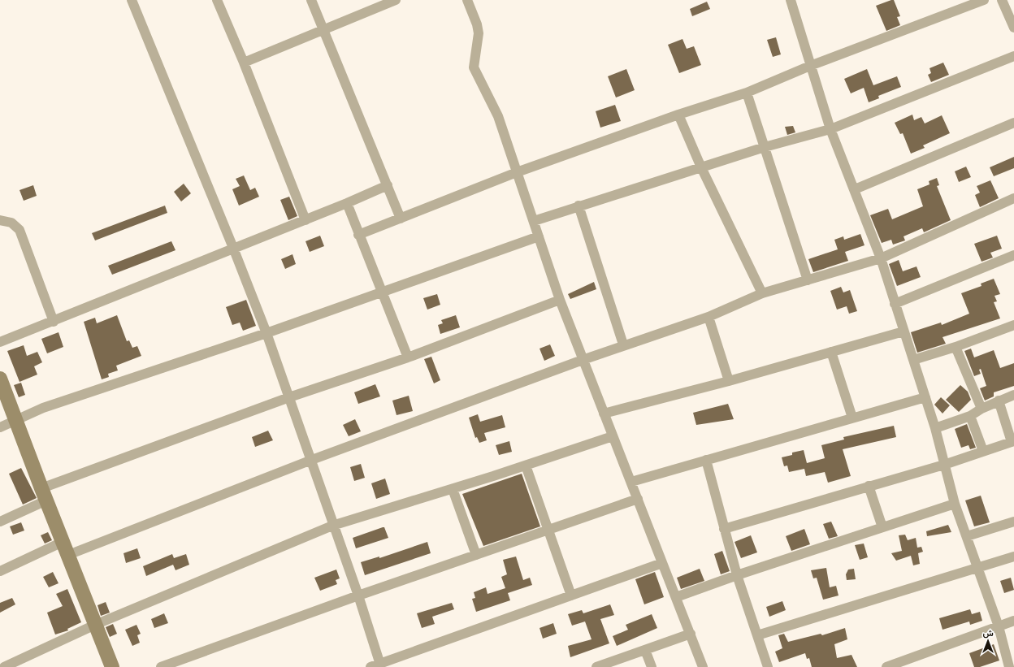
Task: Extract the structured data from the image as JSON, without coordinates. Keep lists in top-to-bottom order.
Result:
{
  "north": "top"
}
